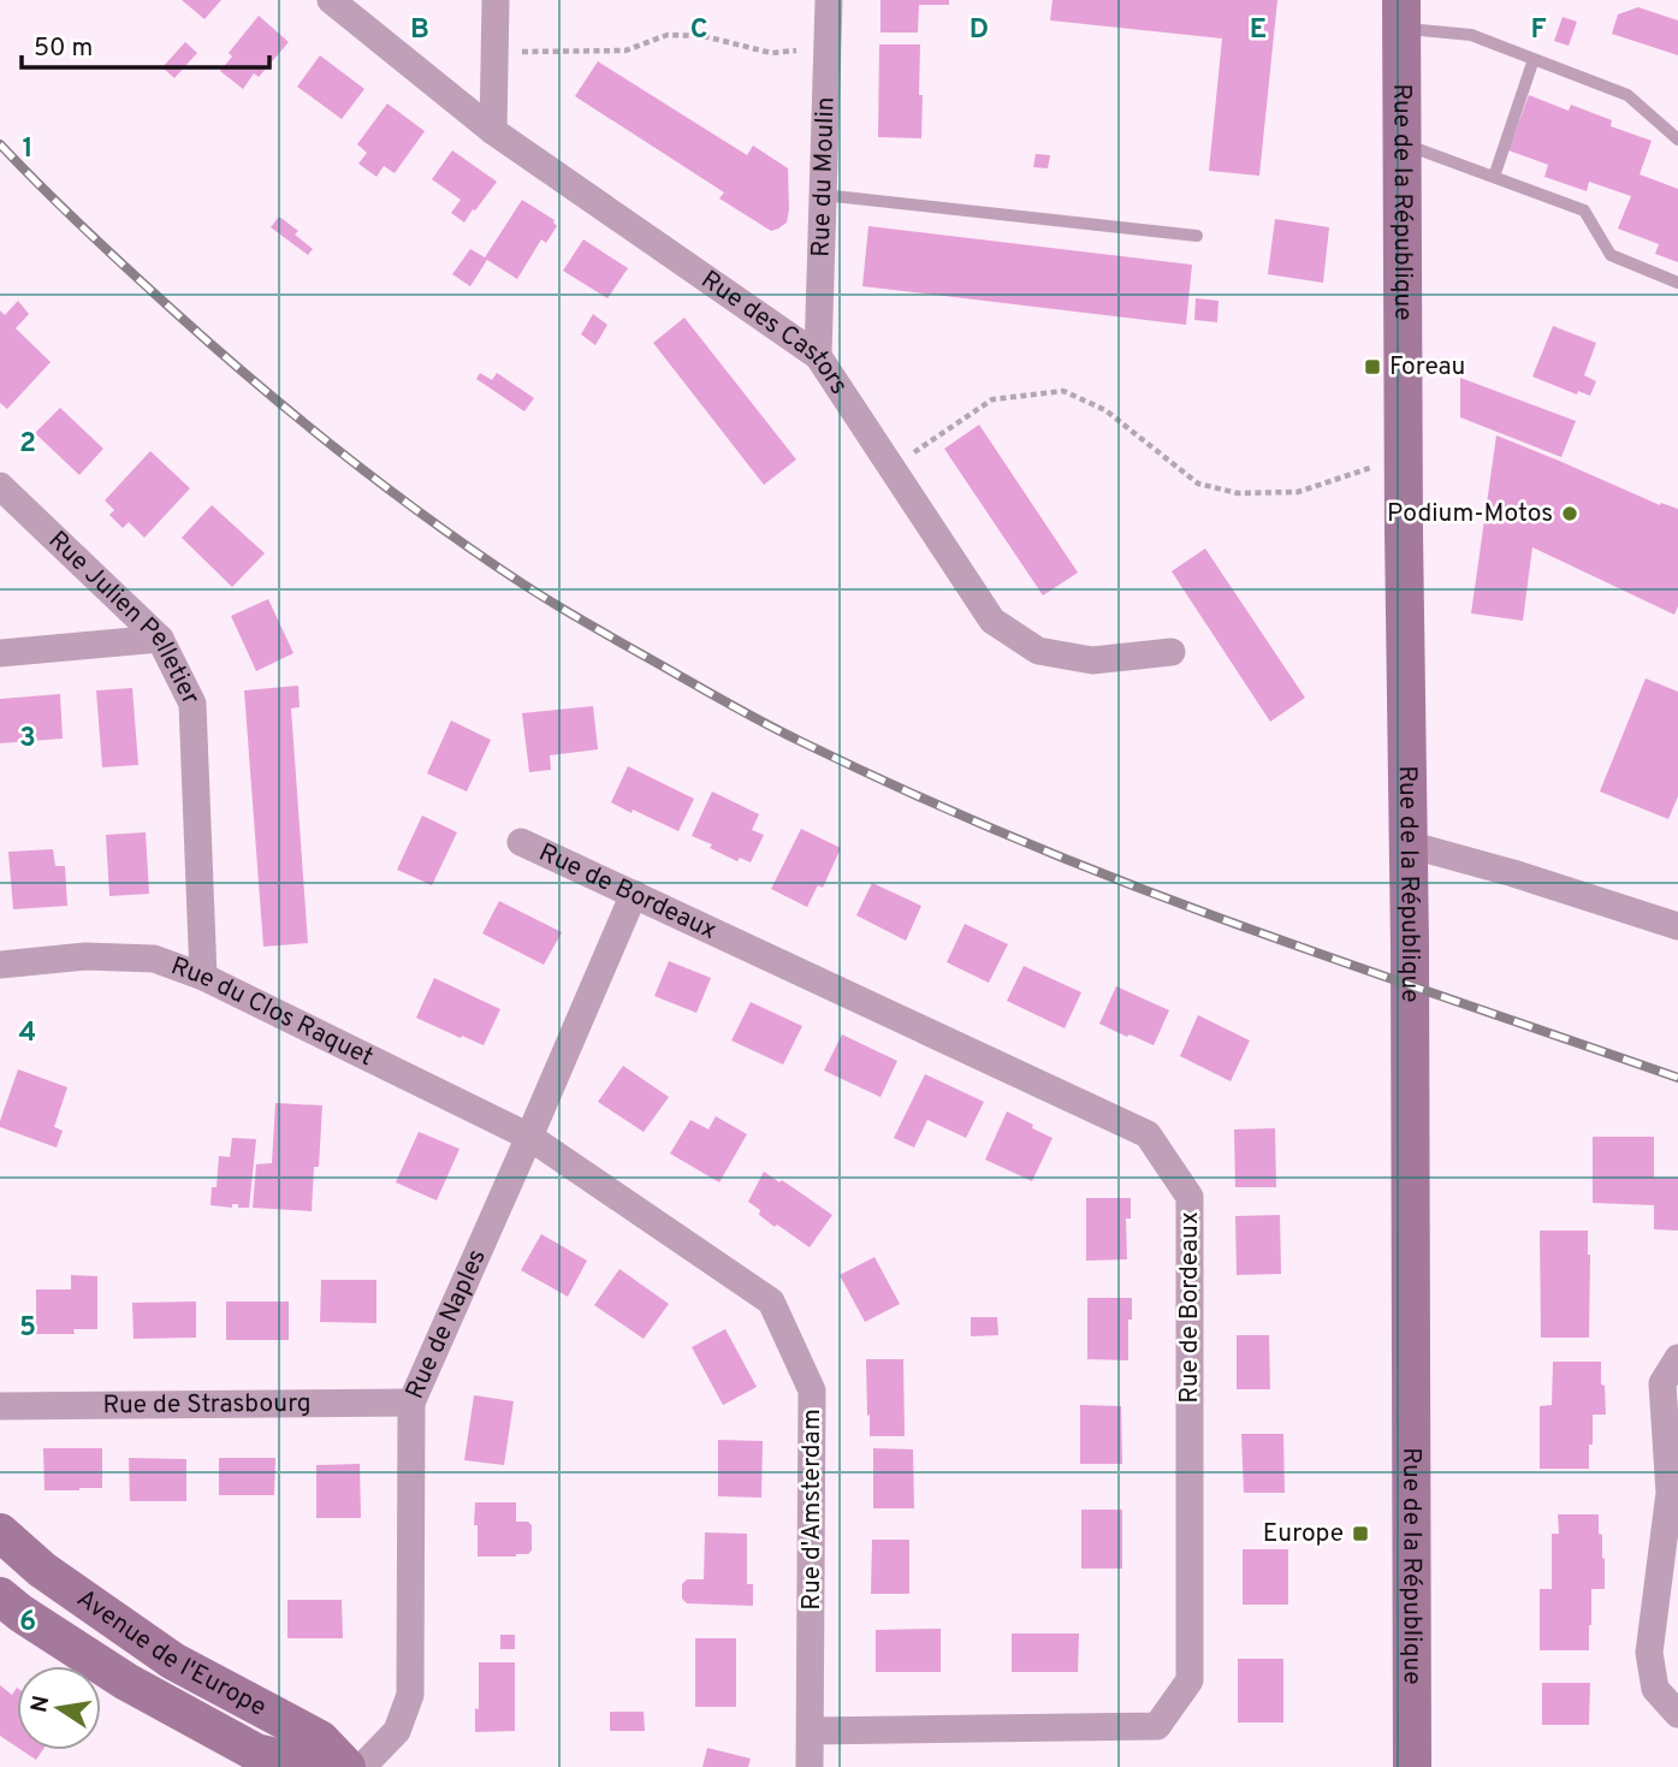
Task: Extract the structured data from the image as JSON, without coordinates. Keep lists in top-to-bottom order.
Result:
{
  "streets": {
    "main road": ["Rue de la République", "Avenue de l'Europe"],
    "street": [
      "Rue du Moulin",
      "Rue des Castors",
      "Rue Julien Pelletier",
      "Rue de Bordeaux",
      "Rue du Clos Raquet",
      "Rue de Naples",
      "Rue de Strasbourg",
      "Rue d'Amsterdam"
    ]
  },
  "crossings": [
    ["Rue du Moulin", "Rue des Castors"],
    ["Rue Julien Pelletier", "Rue du Clos Raquet"],
    ["Rue de Bordeaux", "Rue de Naples"],
    ["Rue de Bordeaux", "Rue d'Amsterdam"],
    ["Rue du Clos Raquet", "Rue de Naples"],
    ["Rue du Clos Raquet", "Rue d'Amsterdam"],
    ["Rue de Naples", "Rue de Strasbourg"],
    ["Rue de Naples", "Rue d'Amsterdam"]
  ],
  "places": {
    "transit": ["Foreau", "Europe"],
    "other": ["Podium-Motos"]
  },
  "scale_bar": "50 m",
  "north": "left",
  "grid": {
    "columns": [
      "B",
      "C",
      "D",
      "E",
      "F"
    ],
    "rows": [
      "1",
      "2",
      "3",
      "4",
      "5",
      "6"
    ]
  }
}
